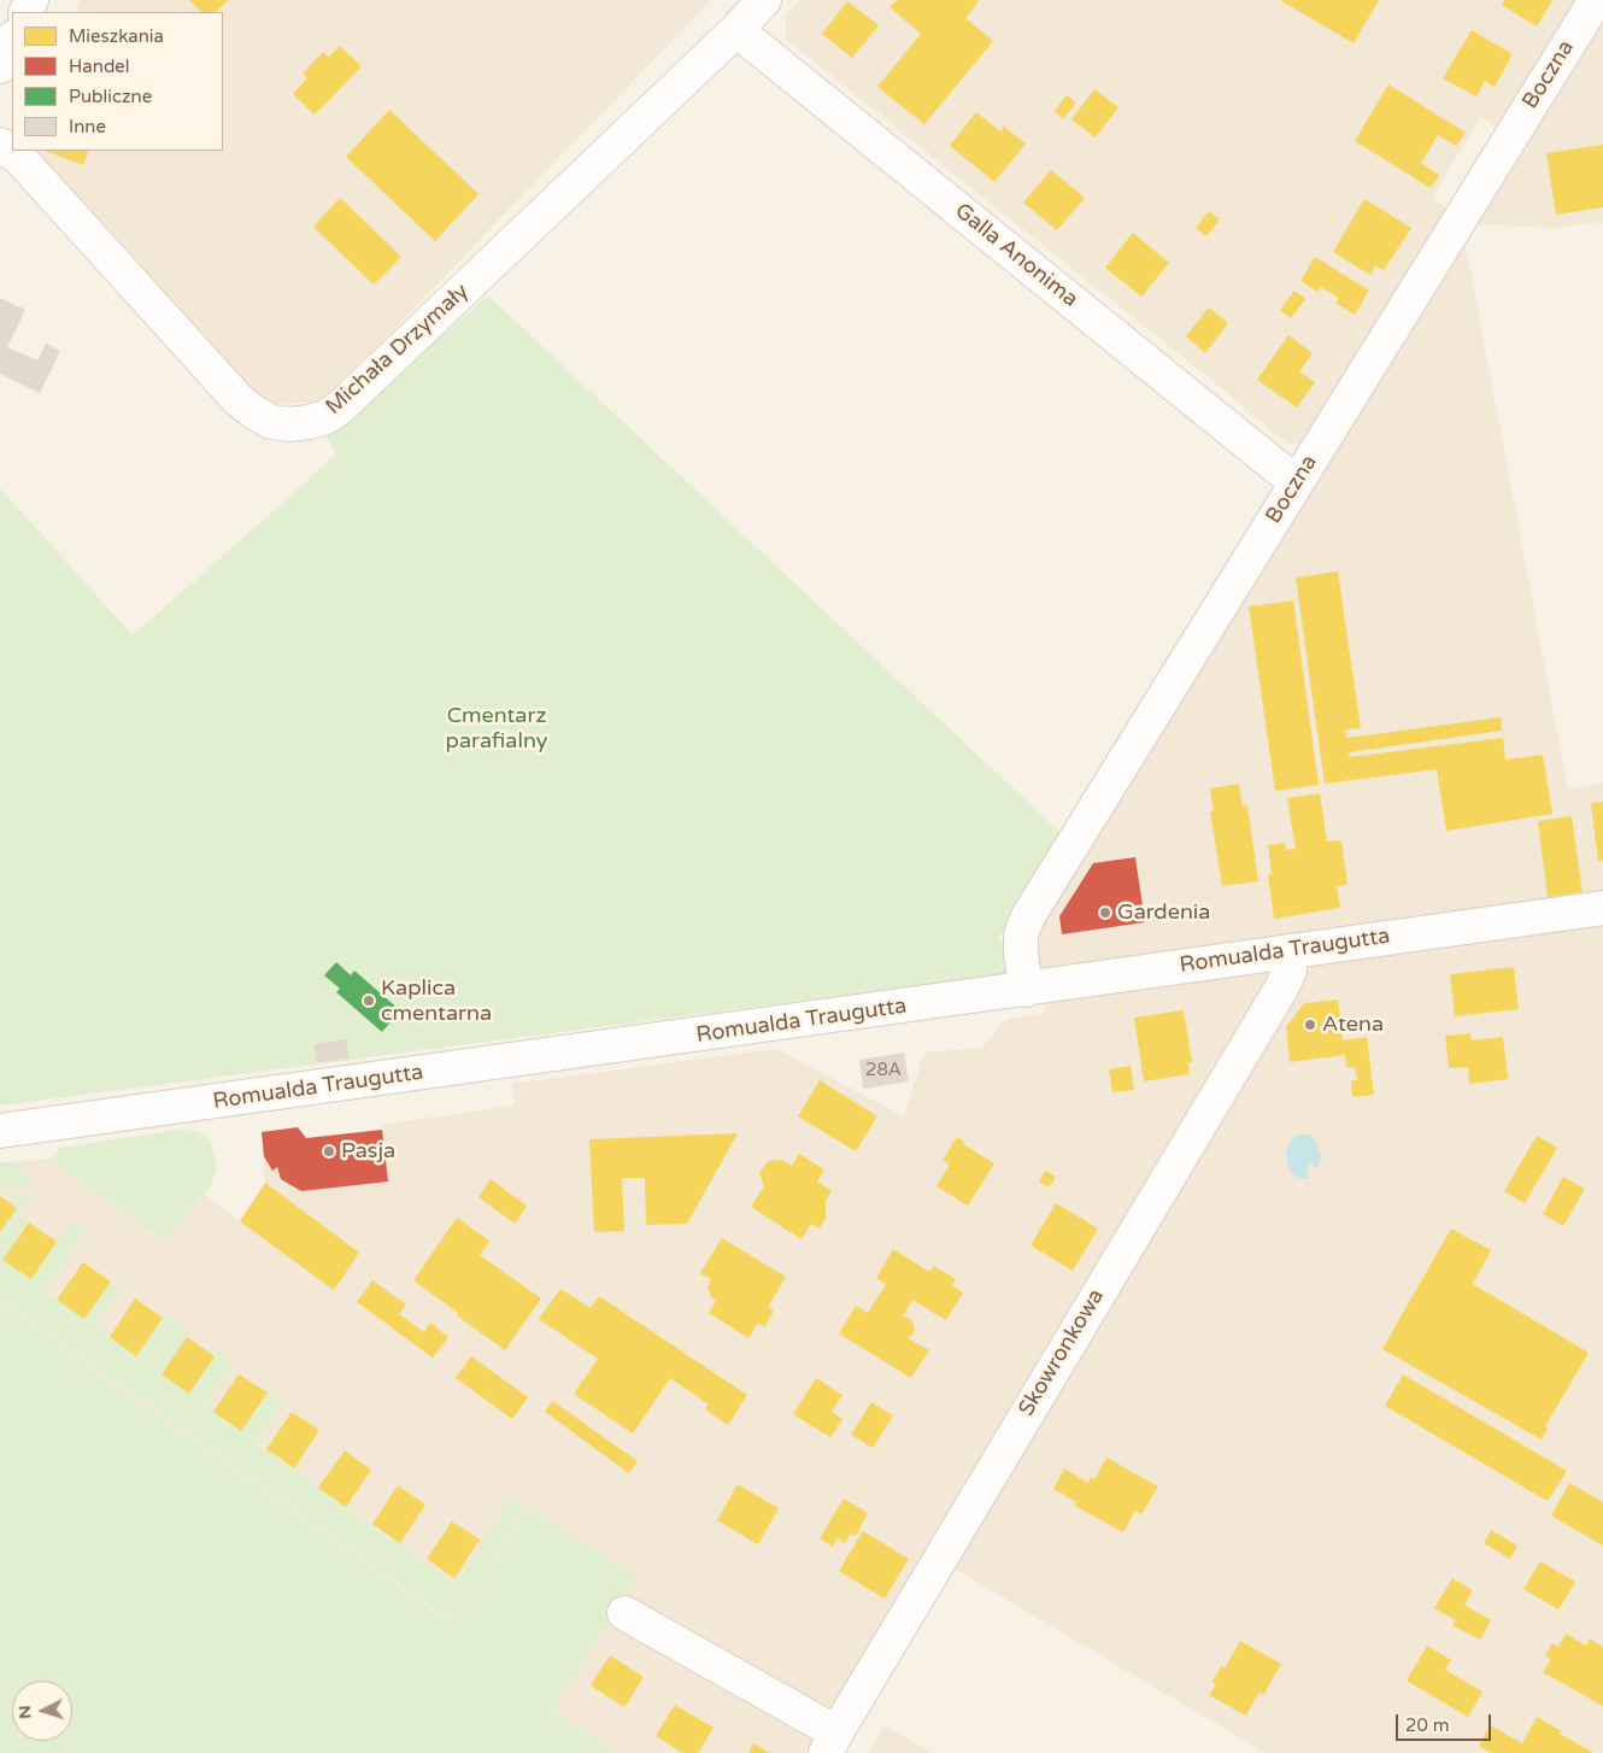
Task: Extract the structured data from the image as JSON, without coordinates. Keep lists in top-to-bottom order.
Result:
{
  "streets": {
    "street": [
      "Boczna",
      "Galla Anonima",
      "Michała Drzymały",
      "Romualda Traugutta",
      "Skowronkowa"
    ]
  },
  "crossings": [
    ["Boczna", "Galla Anonima"],
    ["Boczna", "Romualda Traugutta"],
    ["Galla Anonima", "Michała Drzymały"],
    ["Romualda Traugutta", "Skowronkowa"]
  ],
  "parks": ["Cmentarz parafialny"],
  "places": [
    "Gardenia",
    "Kaplica cmentarna",
    "Atena",
    "Pasja"
  ],
  "house_numbers": ["28A"],
  "legend": [
    "Mieszkania",
    "Handel",
    "Publiczne",
    "Inne"
  ],
  "scale_bar": "20 m",
  "north": "left"
}
